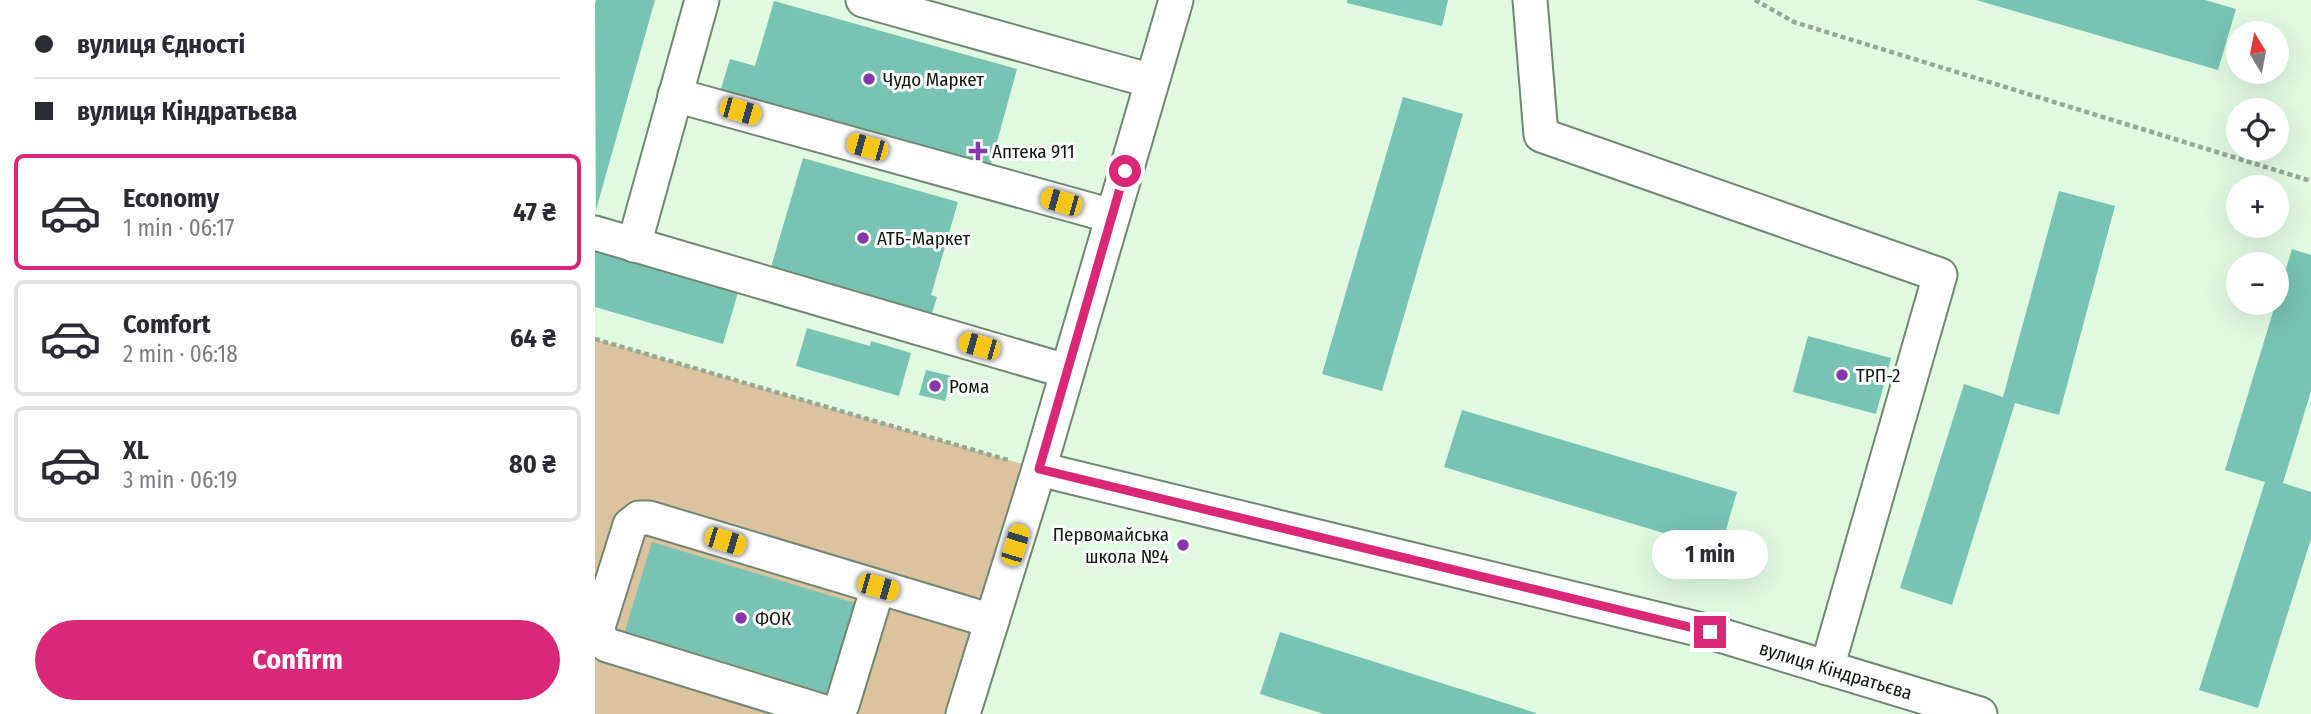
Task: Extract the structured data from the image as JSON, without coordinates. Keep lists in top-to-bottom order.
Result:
{
  "streets": {
    "street": ["вулиця Кіндратьєва"]
  },
  "places": {
    "other": [
      "Чудо Маркет",
      "АТБ-Маркет",
      "ТРП-2",
      "Рома",
      "Первомайська школа №4",
      "ФОК"
    ],
    "health": ["Аптека 911"]
  },
  "north": "top",
  "page": {
    "banner": ["вулиця Єдності", "вулиця Кіндратьєва"],
    "map_buttons": ["+", "−"],
    "list": [
      {
        "name": "Economy",
        "note": "1 min · 06:17",
        "value": "47 ₴"
      },
      {
        "name": "Comfort",
        "note": "2 min · 06:18",
        "value": "64 ₴"
      },
      {
        "name": "XL",
        "note": "3 min · 06:19",
        "value": "80 ₴"
      }
    ],
    "bubble": "1 min",
    "buttons": "Confirm"
  }
}
